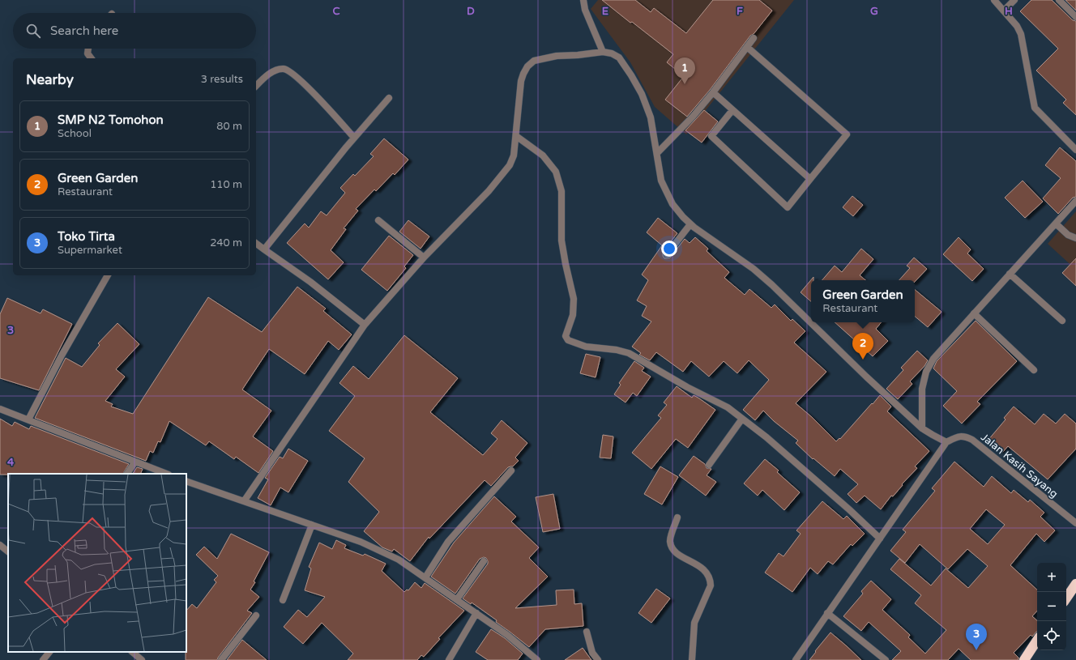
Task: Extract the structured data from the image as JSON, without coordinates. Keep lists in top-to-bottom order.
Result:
{
  "streets": {
    "street": ["Jalan Kasih Sayang"]
  },
  "page": {
    "search": "Search here",
    "pins": ["1", "2", "3"],
    "heading": ["Nearby", "3 results"],
    "list": [
      {
        "mark": "1",
        "name": "SMP N2 Tomohon",
        "note": "School",
        "value": "80 m"
      },
      {
        "mark": "2",
        "name": "Green Garden",
        "note": "Restaurant",
        "value": "110 m"
      },
      {
        "mark": "3",
        "name": "Toko Tirta",
        "note": "Supermarket",
        "value": "240 m"
      }
    ],
    "popup": ["Green Garden", "Restaurant"],
    "map_buttons": ["+", "−"]
  },
  "grid": {
    "columns": [
      "C",
      "D",
      "E",
      "F",
      "G",
      "H"
    ],
    "rows": ["3", "4"]
  }
}
